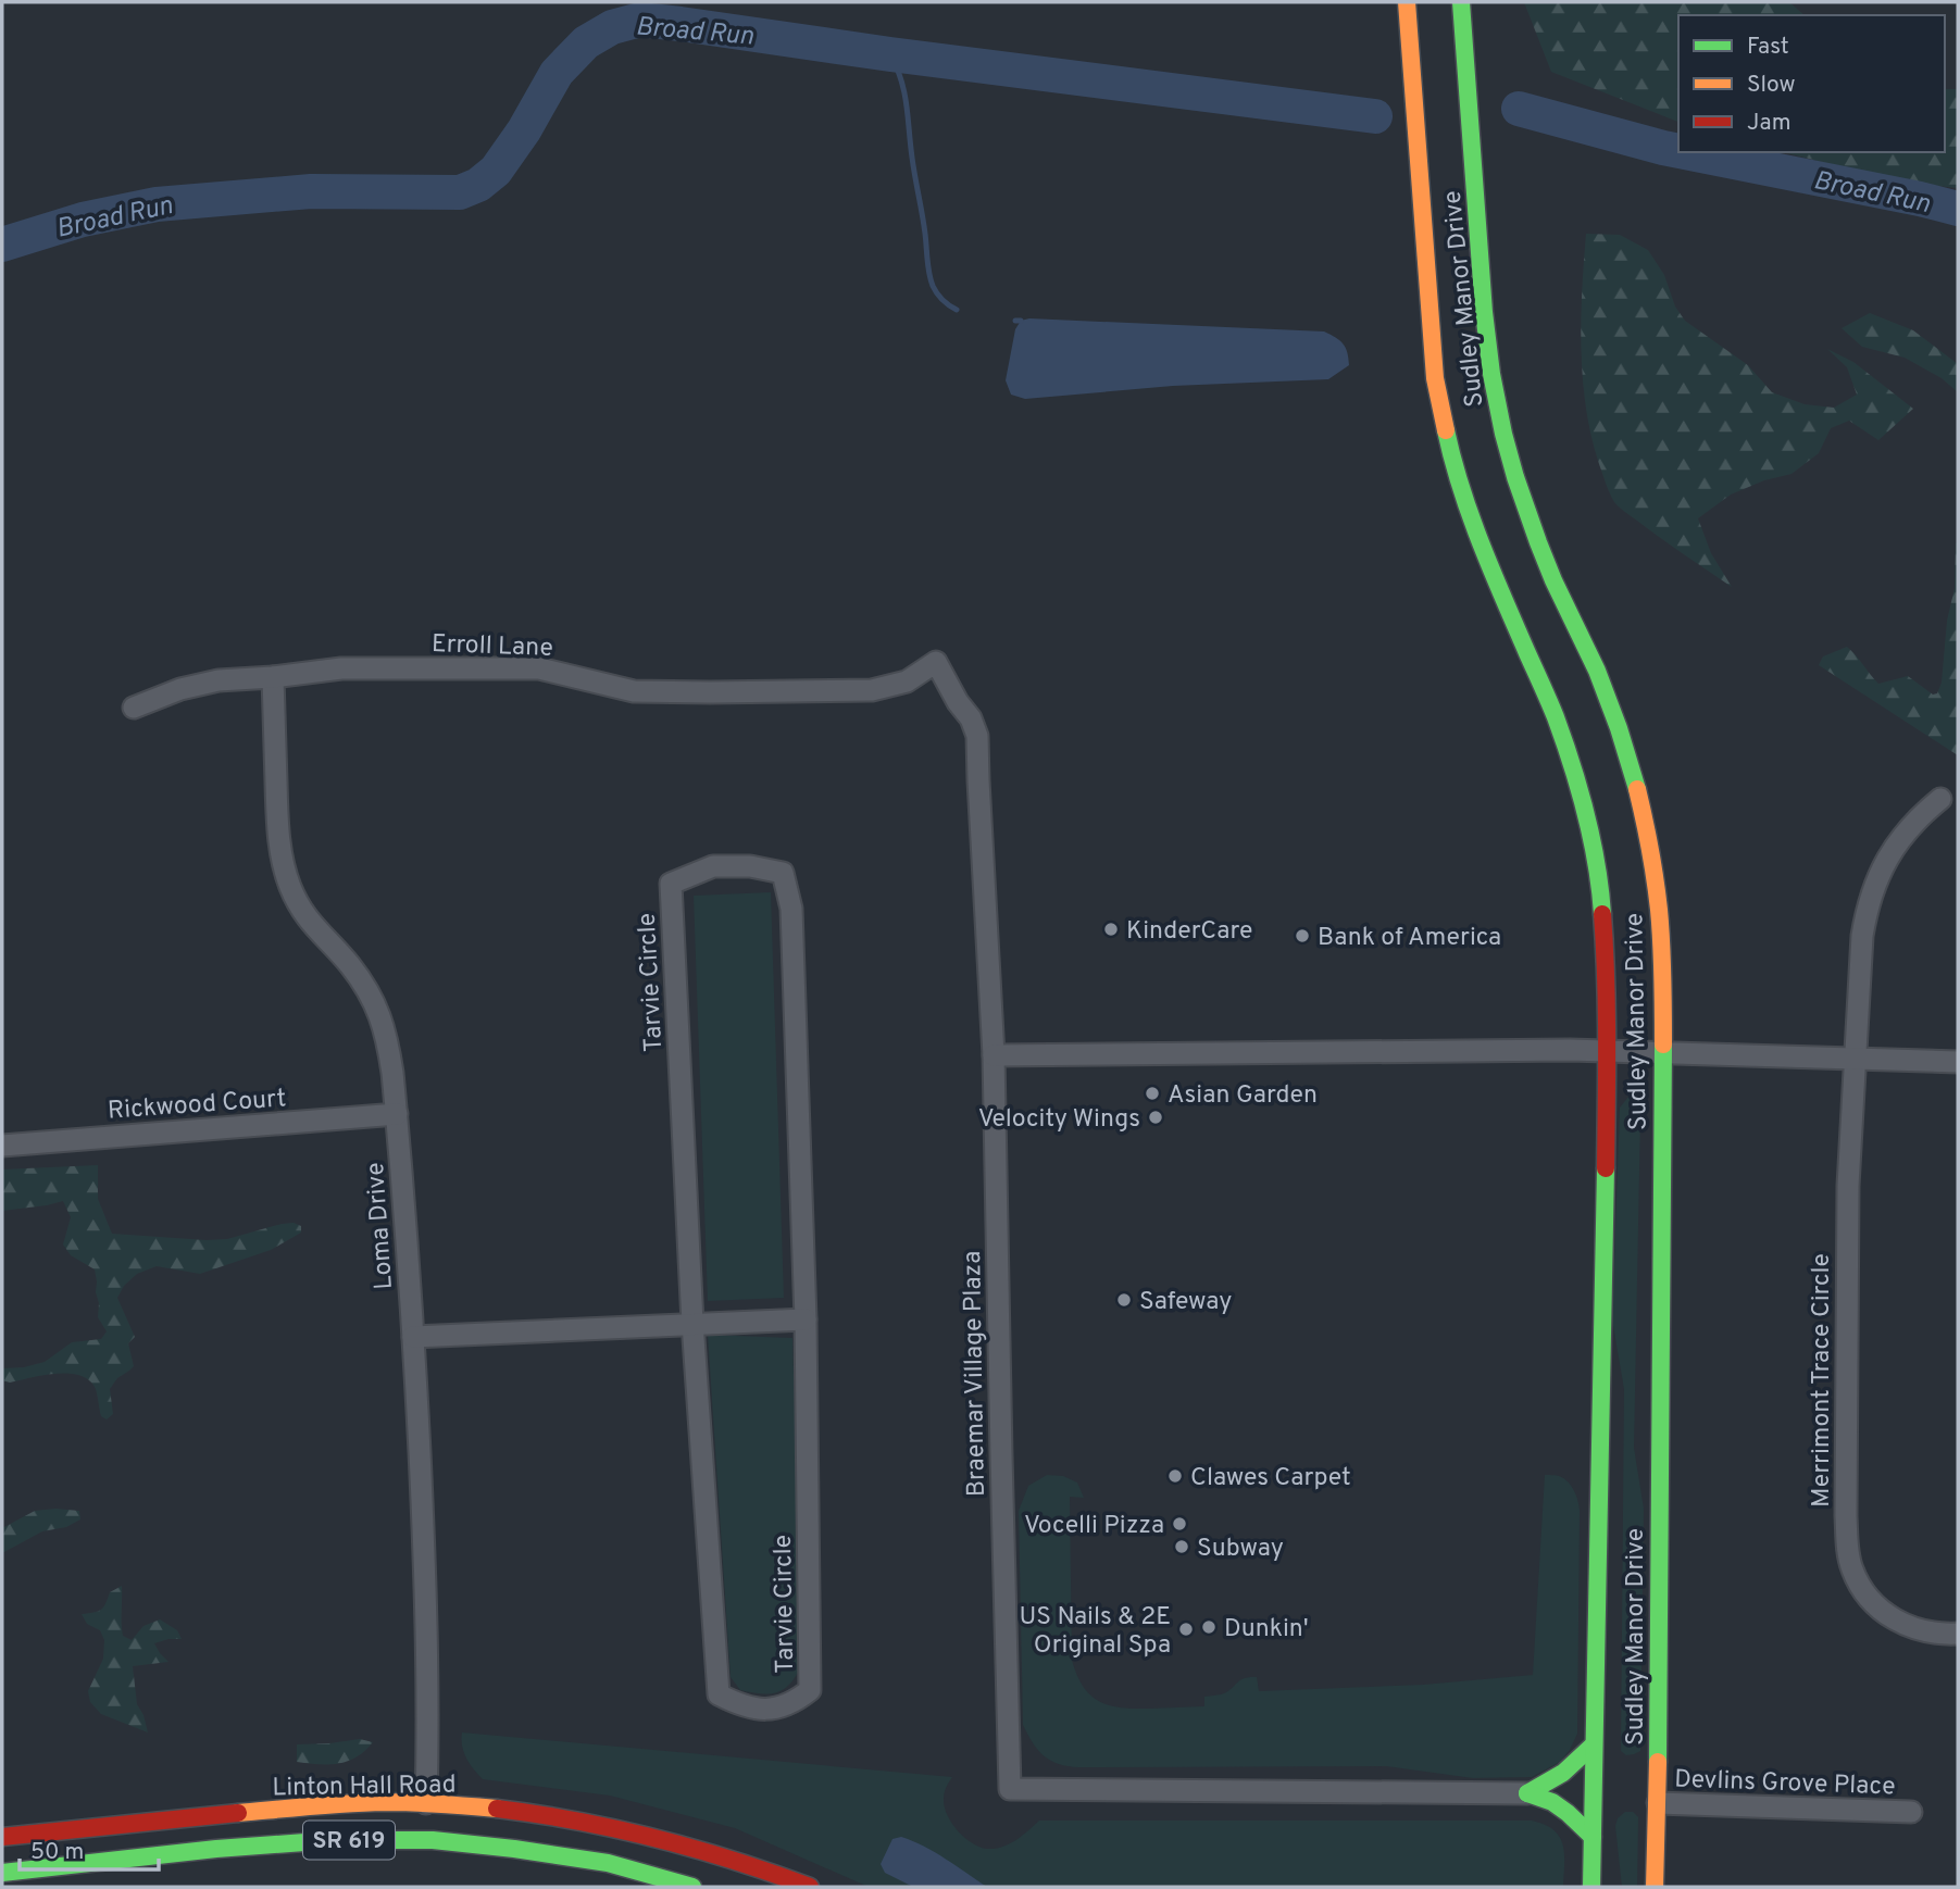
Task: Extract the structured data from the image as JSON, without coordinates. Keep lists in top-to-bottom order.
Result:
{
  "streets": {
    "main road": ["Sudley Manor Drive", "Linton Hall Road", "SR 619"],
    "street": [
      "Erroll Lane",
      "Tarvie Circle",
      "Rickwood Court",
      "Loma Drive",
      "Braemar Village Plaza",
      "Merrimont Trace Circle",
      "Devlins Grove Place"
    ]
  },
  "crossings": [
    ["Sudley Manor Drive", "Devlins Grove Place"],
    ["Erroll Lane", "Loma Drive"],
    ["Erroll Lane", "Braemar Village Plaza"],
    ["Rickwood Court", "Loma Drive"],
    ["Loma Drive", "Linton Hall Road"]
  ],
  "water": ["Broad Run"],
  "places": [
    "KinderCare",
    "Bank of America",
    "Asian Garden",
    "Velocity Wings",
    "Safeway",
    "Clawes Carpet",
    "Vocelli Pizza",
    "Subway",
    "Dunkin'",
    "US Nails & 2E Original Spa"
  ],
  "legend": ["Fast", "Slow", "Jam"],
  "scale_bar": "50 m"
}
